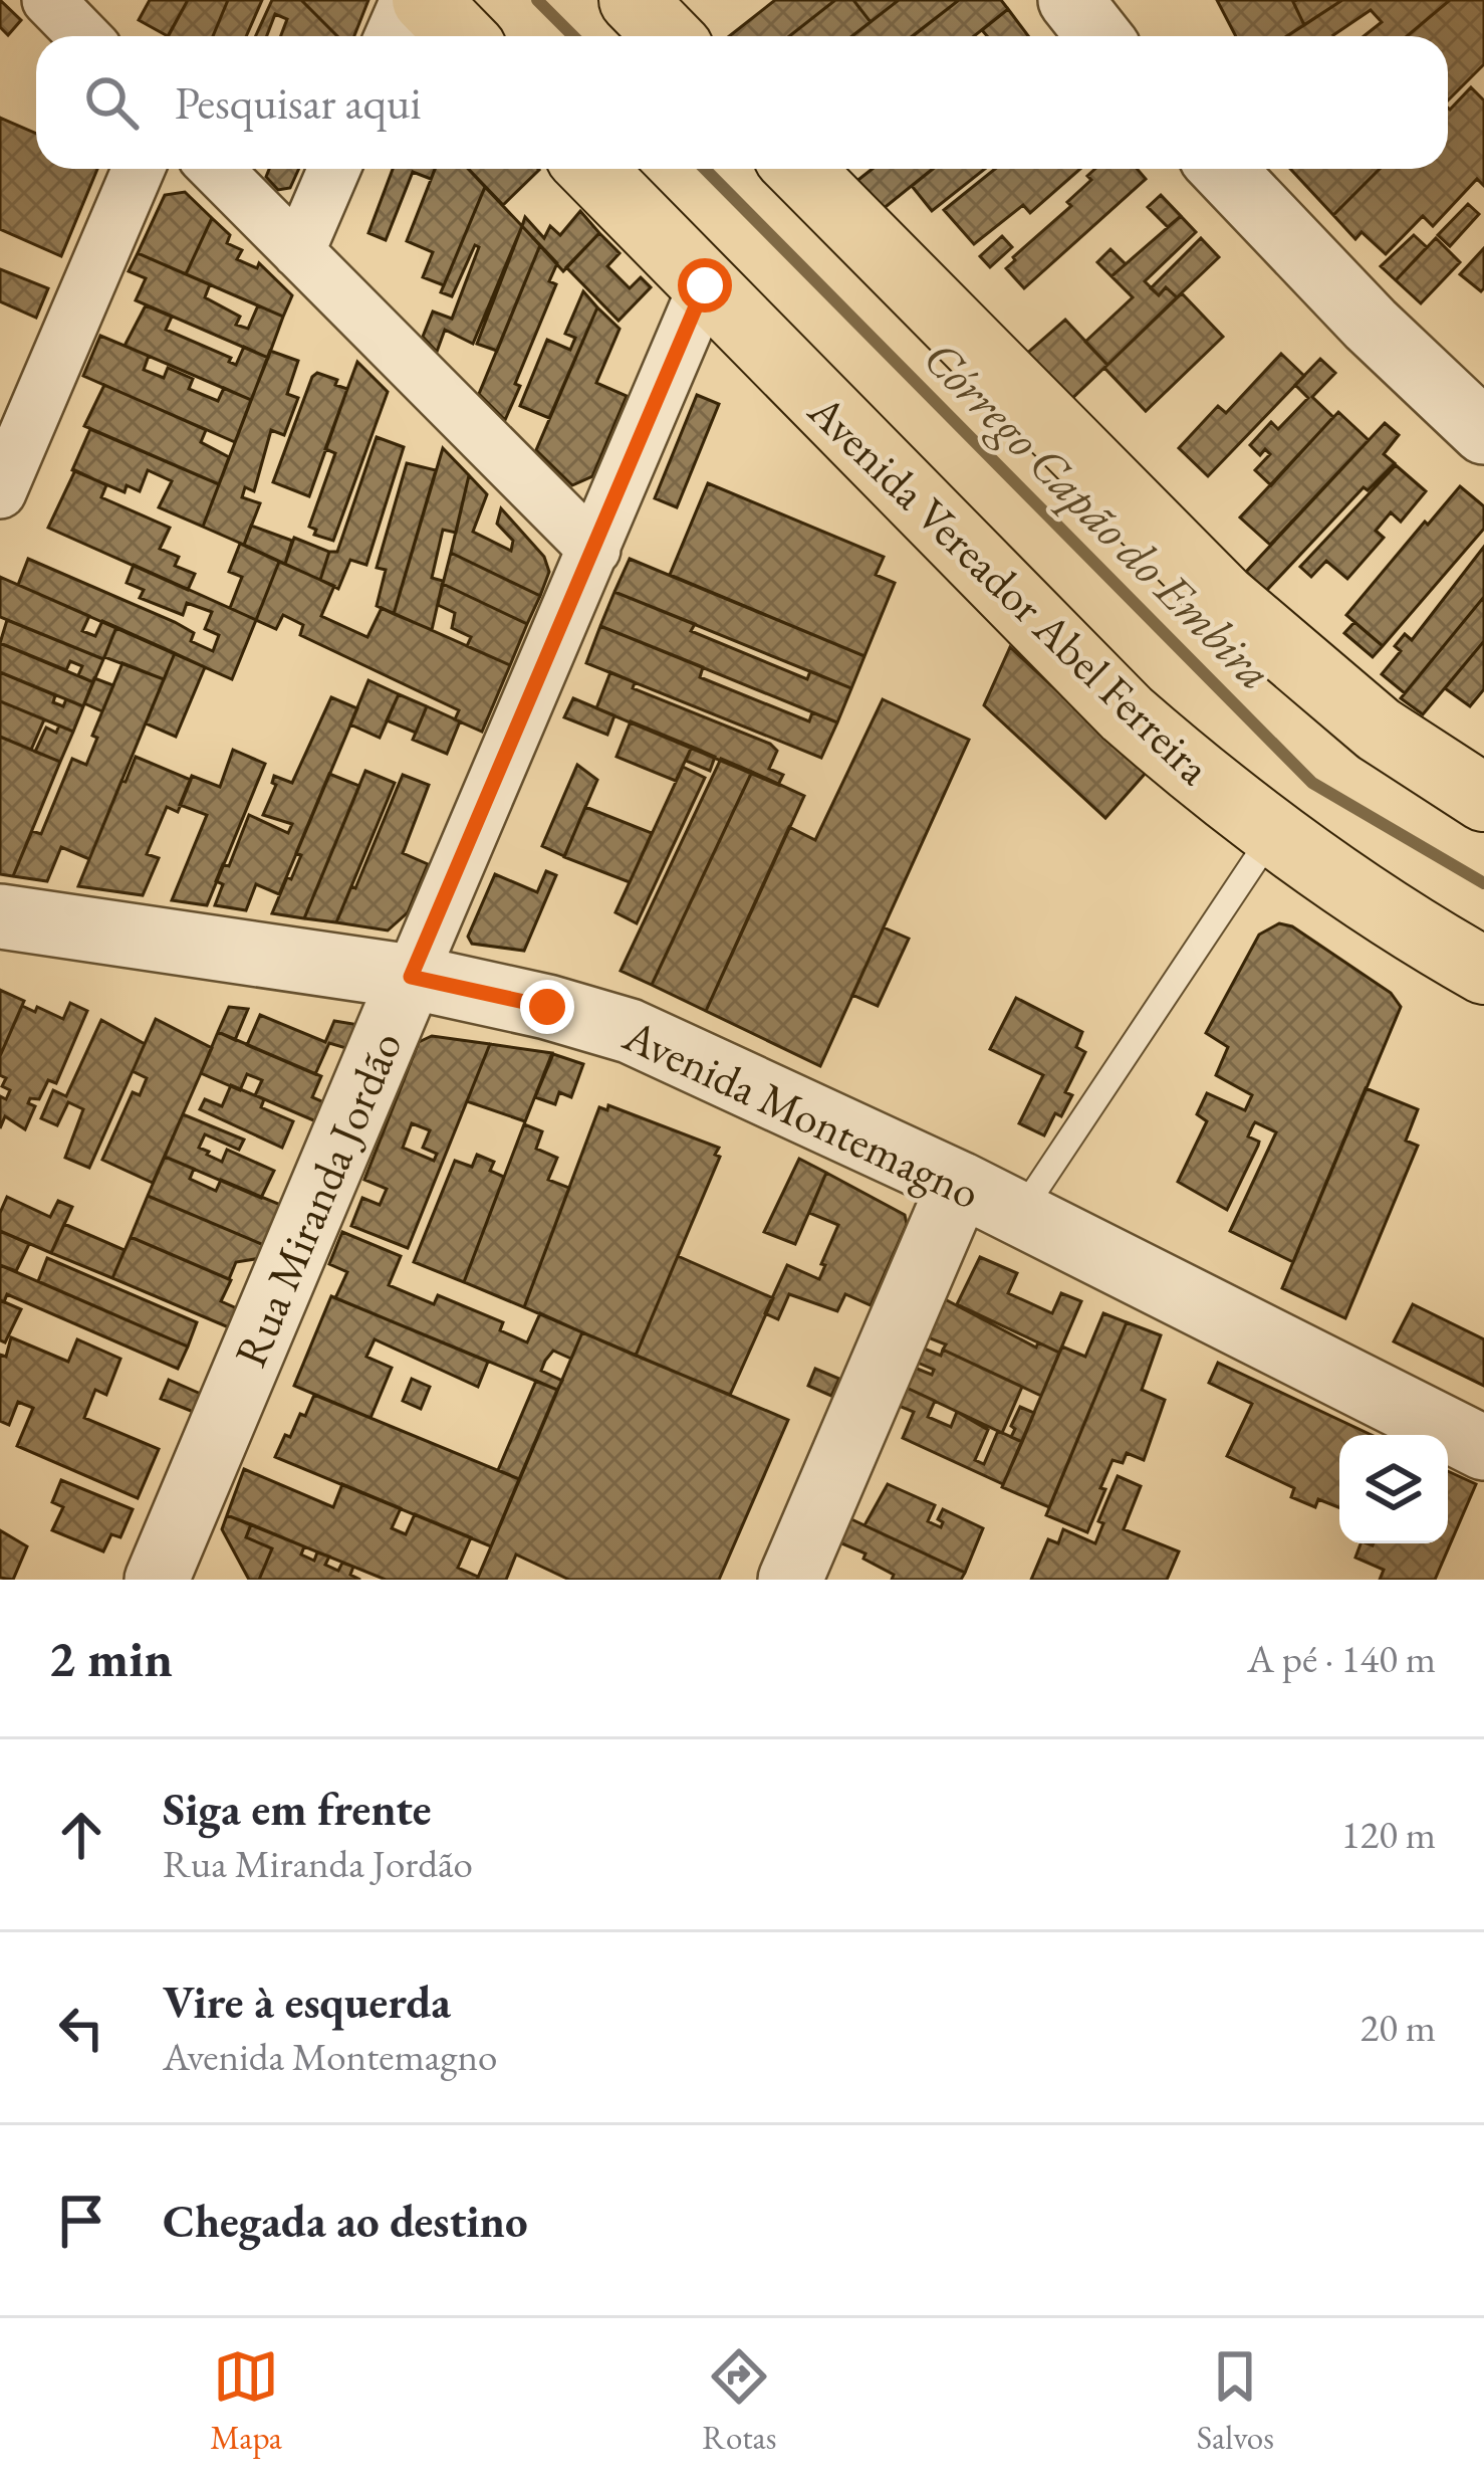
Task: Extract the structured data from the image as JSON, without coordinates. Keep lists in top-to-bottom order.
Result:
{
  "streets": {
    "main road": ["Avenida Vereador Abel Ferreira"],
    "street": ["Avenida Montemagno", "Rua Miranda Jordão"]
  },
  "crossings": [
    ["Avenida Vereador Abel Ferreira", "Rua Miranda Jordão"],
    ["Avenida Montemagno", "Rua Miranda Jordão"]
  ],
  "water": ["Córrego Capão do Embira"],
  "page": {
    "search": "Pesquisar aqui",
    "heading": ["2 min", "A pé · 140 m"],
    "list": [
      ["Siga em frente", "Rua Miranda Jordão", "120 m"],
      ["Vire à esquerda", "Avenida Montemagno", "20 m"],
      "Chegada ao destino"
    ],
    "nav": ["Mapa", "Rotas", "Salvos"]
  }
}
